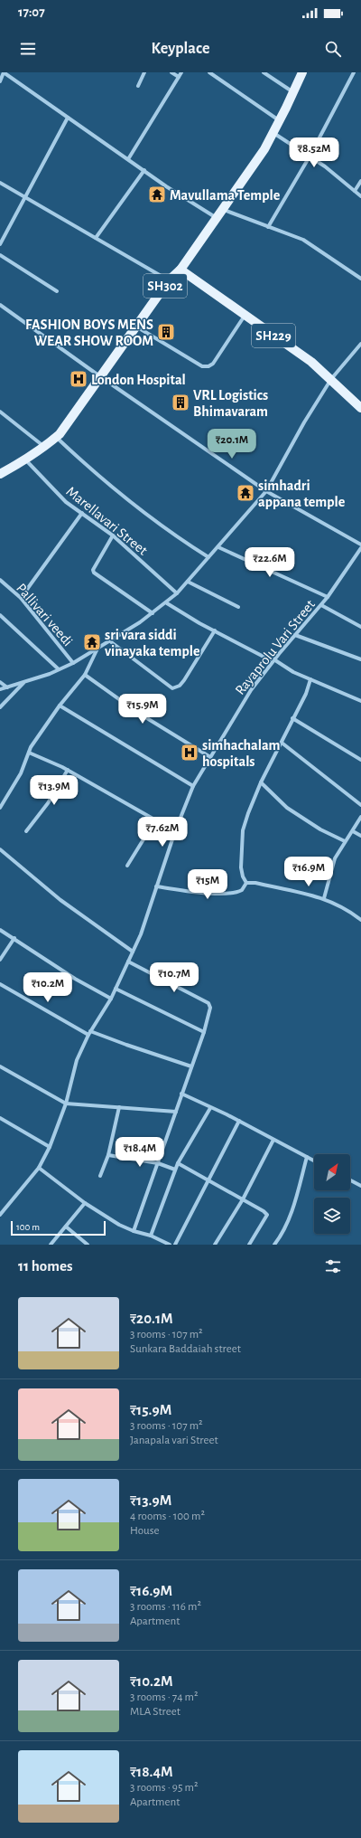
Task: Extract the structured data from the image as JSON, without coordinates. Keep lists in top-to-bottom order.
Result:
{
  "streets": {
    "main road": ["SH302", "SH229"],
    "street": ["Marellavari Street", "Pallivari veedi", "Rayaprolu Vari Street"]
  },
  "crossings": [
    ["SH302", "SH229"],
    ["SH302", "Marellavari Street"]
  ],
  "places": {
    "temple": ["Mavullama Temple", "simhadri appana temple", "sri vara siddi vinayaka temple"],
    "building": ["FASHION BOYS MENS WEAR SHOW ROOM", "VRL Logistics Bhimavaram"],
    "hospital": ["London Hospital", "simhachalam hospitals"]
  },
  "scale_bar": "100 m",
  "north": "top right",
  "page": {
    "status": "17:07",
    "header": "Keyplace",
    "price": [
      "₹8.52M",
      "₹20.1M",
      "₹22.6M",
      "₹15.9M",
      "₹13.9M",
      "₹7.62M",
      "₹16.9M",
      "₹15M",
      "₹10.7M",
      "₹10.2M",
      "₹18.4M"
    ],
    "scale": "100 m",
    "heading": "11 homes",
    "list": [
      {
        "name": "₹20.1M",
        "note": "3 rooms · 107 m² · Sunkara Baddaiah street"
      },
      {
        "name": "₹15.9M",
        "note": "3 rooms · 107 m² · Janapala vari Street"
      },
      {
        "name": "₹13.9M",
        "note": "4 rooms · 100 m² · House"
      },
      {
        "name": "₹16.9M",
        "note": "3 rooms · 116 m² · Apartment"
      },
      {
        "name": "₹10.2M",
        "note": "3 rooms · 74 m² · MLA Street"
      },
      {
        "name": "₹18.4M",
        "note": "3 rooms · 95 m² · Apartment"
      }
    ]
  }
}
